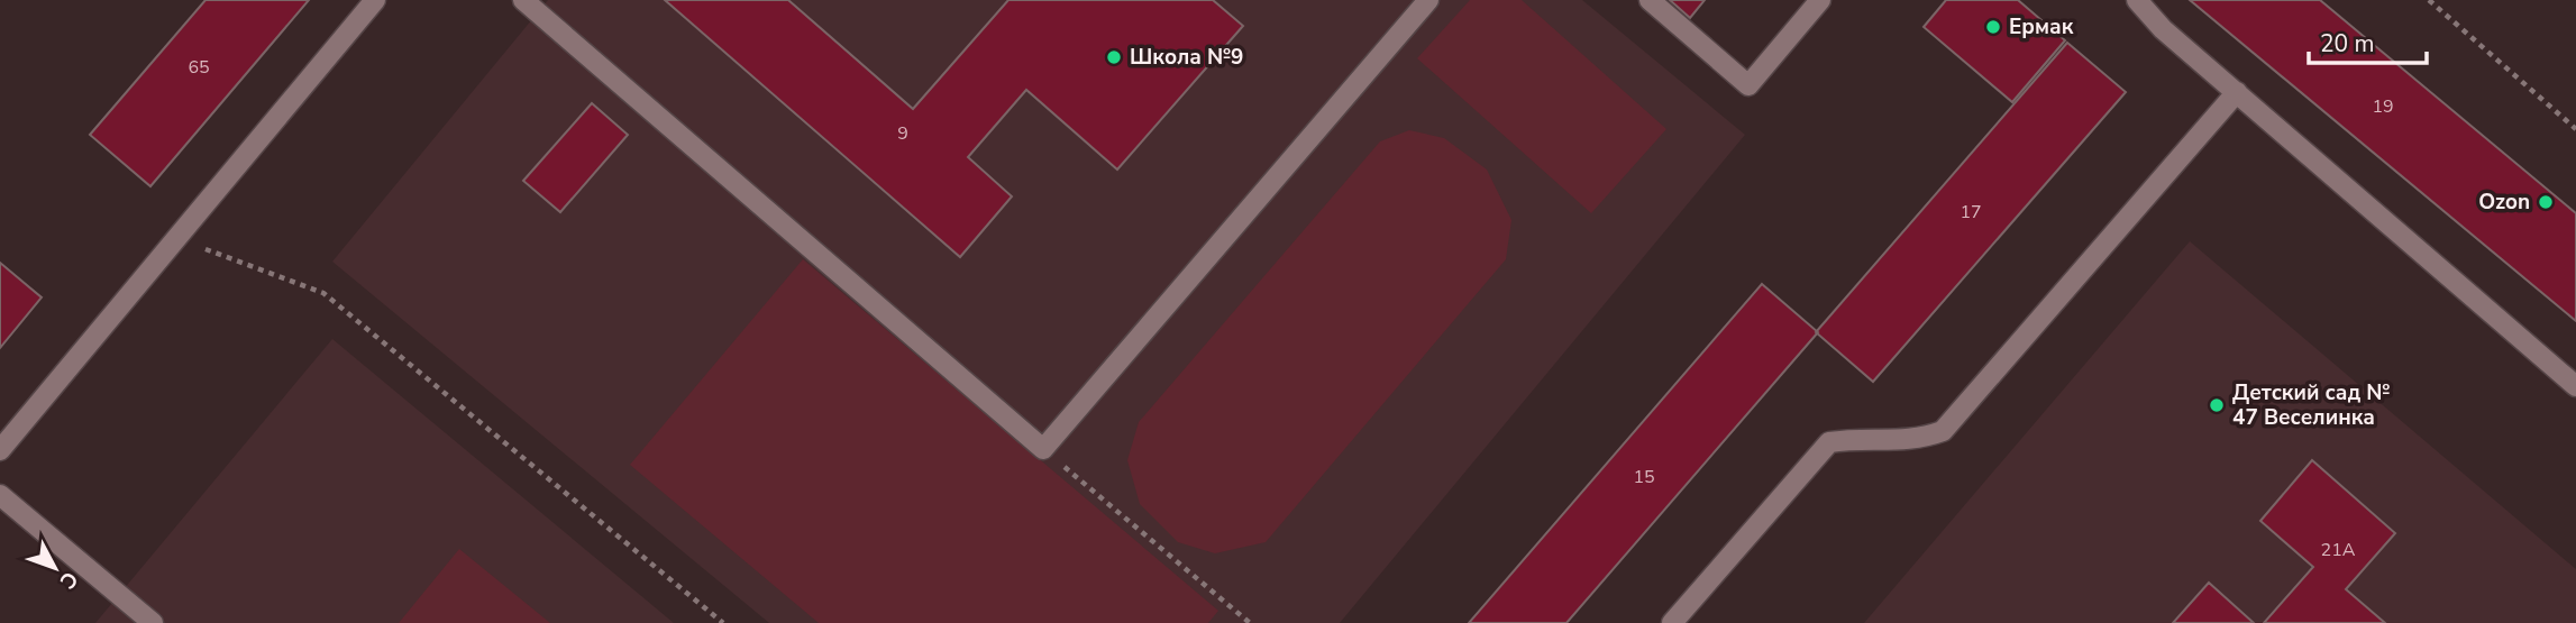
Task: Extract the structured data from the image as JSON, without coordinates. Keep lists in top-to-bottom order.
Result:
{
  "places": [
    "Ермак",
    "Школа №9",
    "Ozon",
    "Детский сад № 47 Веселинка"
  ],
  "house_numbers": [
    "65",
    "19",
    "9",
    "17",
    "15",
    "21А"
  ],
  "scale_bar": "20 m",
  "north": "bottom right"
}
